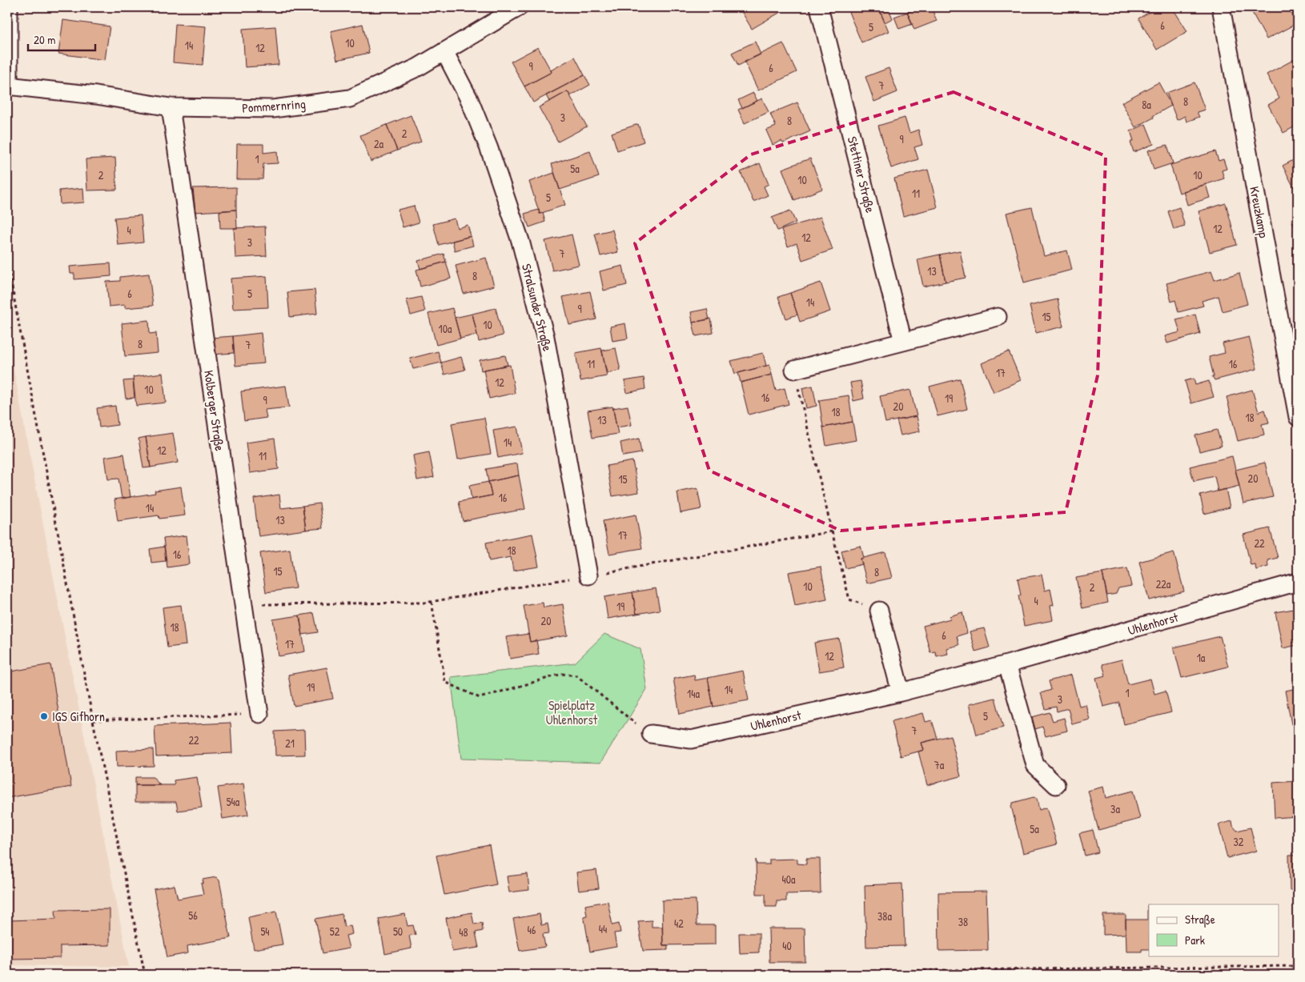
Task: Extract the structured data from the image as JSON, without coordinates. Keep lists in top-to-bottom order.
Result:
{
  "streets": {
    "street": [
      "Pommernring",
      "Stettiner Straße",
      "Kreuzkamp",
      "Stralsunder Straße",
      "Kolberger Straße",
      "Uhlenhorst"
    ]
  },
  "crossings": [
    ["Pommernring", "Stralsunder Straße"],
    ["Pommernring", "Kolberger Straße"]
  ],
  "parks": ["Spielplatz Uhlenhorst"],
  "places": ["IGS Gifhorn"],
  "house_numbers": [
    "6",
    "5",
    "10",
    "14",
    "12",
    "9",
    "6",
    "7",
    "8",
    "8a",
    "3",
    "8",
    "2",
    "9",
    "2a",
    "1",
    "5a",
    "2",
    "10",
    "10",
    "11",
    "5",
    "12",
    "4",
    "12",
    "3",
    "7",
    "13",
    "8",
    "6",
    "5",
    "14",
    "9",
    "15",
    "10",
    "10a",
    "8",
    "7",
    "11",
    "16",
    "17",
    "12",
    "10",
    "16",
    "19",
    "9",
    "20",
    "18",
    "18",
    "13",
    "14",
    "12",
    "11",
    "20",
    "15",
    "16",
    "14",
    "13",
    "17",
    "22",
    "18",
    "16",
    "15",
    "8",
    "22a",
    "10",
    "2",
    "4",
    "19",
    "20",
    "18",
    "6",
    "17",
    "12",
    "1a",
    "19",
    "14",
    "1",
    "14a",
    "3",
    "5",
    "7",
    "22",
    "21",
    "7a",
    "54a",
    "3a",
    "5a",
    "32",
    "40a",
    "56",
    "38a",
    "38",
    "42",
    "44",
    "46",
    "54",
    "52",
    "50",
    "48",
    "40"
  ],
  "legend": ["Straße", "Park"],
  "scale_bar": "20 m"
}
